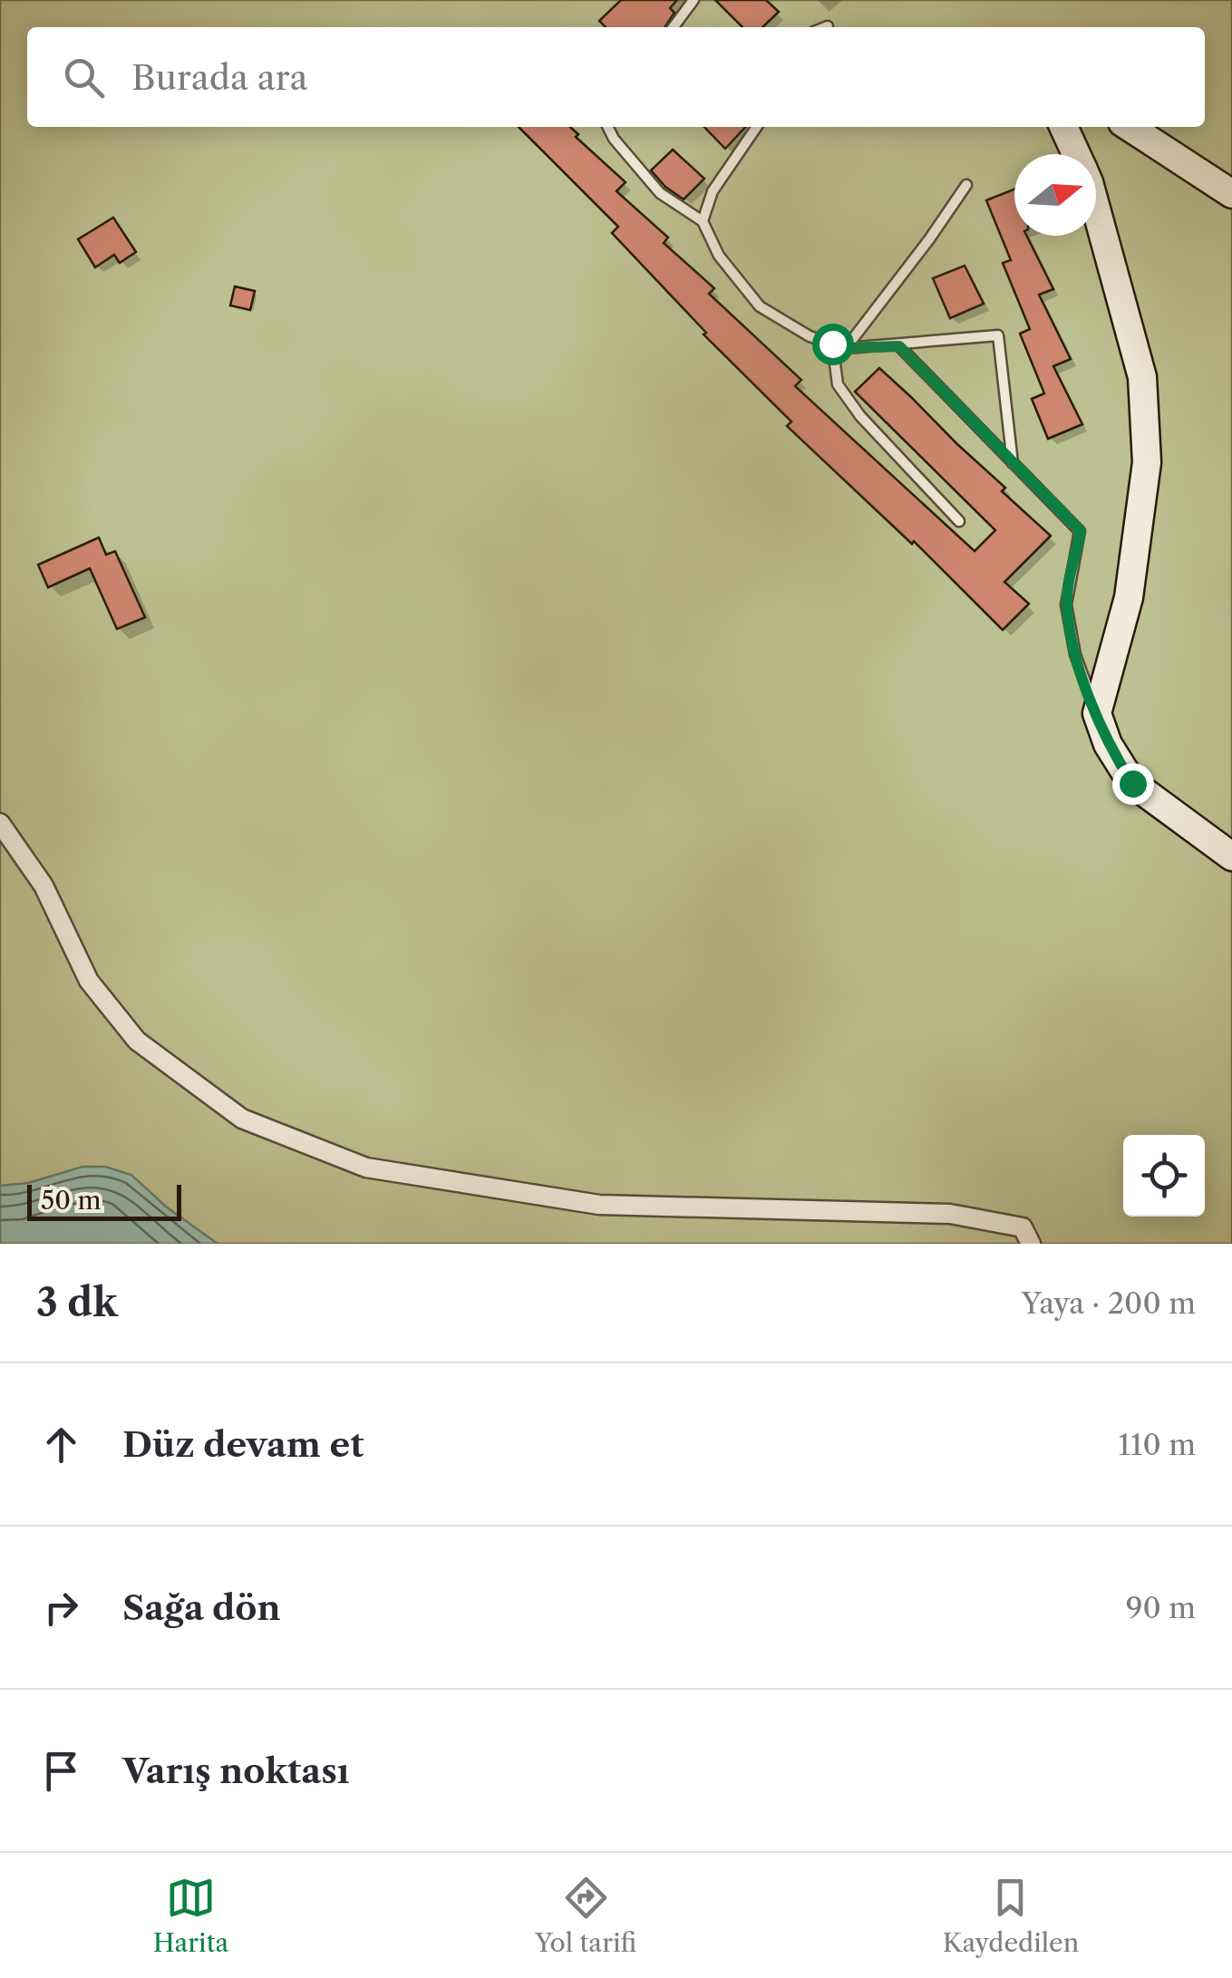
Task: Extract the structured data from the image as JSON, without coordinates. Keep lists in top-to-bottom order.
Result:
{
  "scale_bar": "50 m",
  "north": "right",
  "page": {
    "search": "Burada ara",
    "scale": "50 m",
    "heading": ["3 dk", "Yaya · 200 m"],
    "list": [
      ["Düz devam et", "110 m"],
      ["Sağa dön", "90 m"],
      "Varış noktası"
    ],
    "nav": ["Harita", "Yol tarifi", "Kaydedilen"]
  }
}
